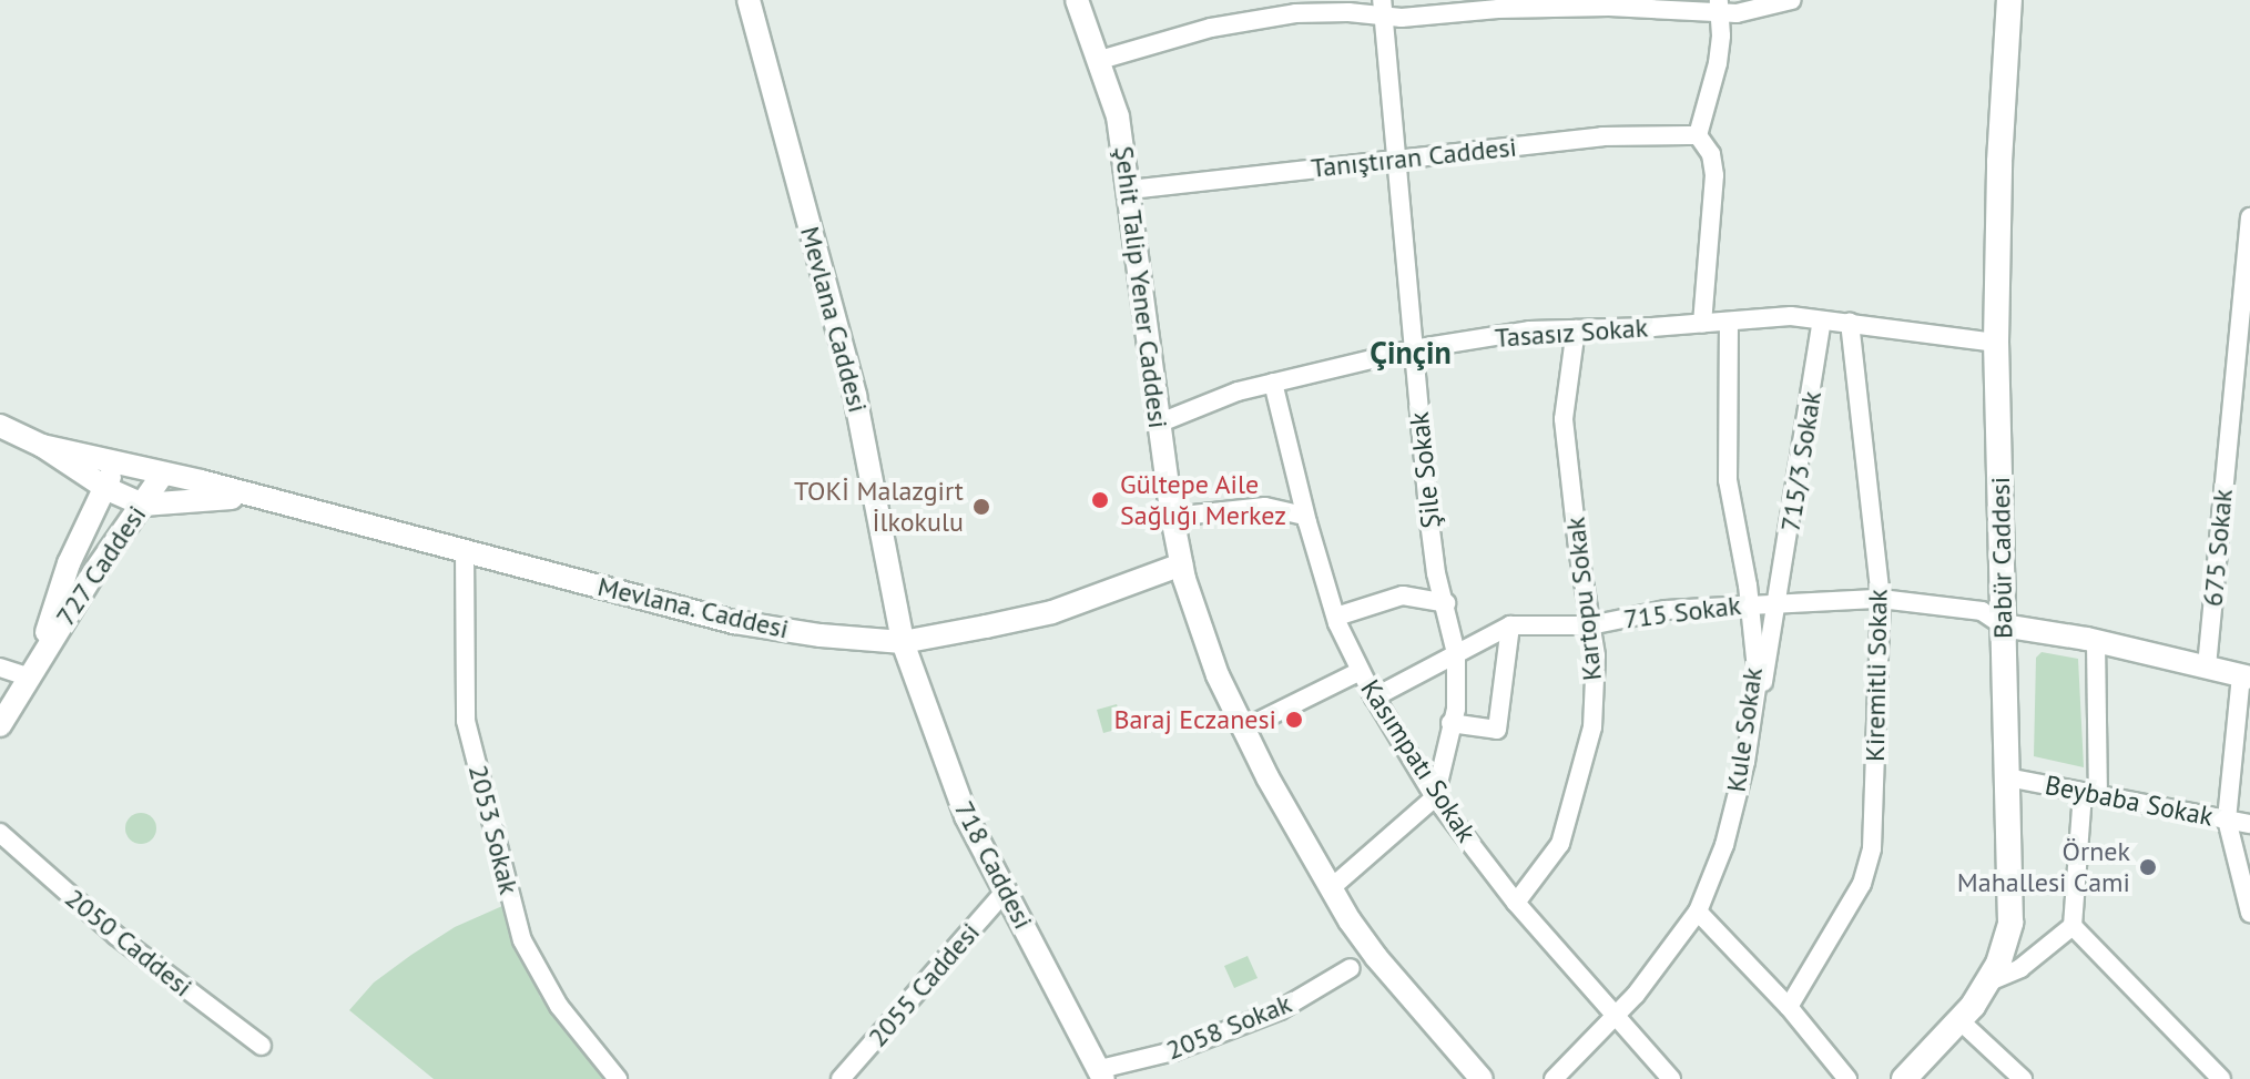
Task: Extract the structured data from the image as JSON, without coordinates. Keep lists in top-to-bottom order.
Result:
{
  "streets": {
    "main road": ["Babür Caddesi"],
    "street": [
      "Tanıştıran Caddesi",
      "Şehit Talip Yener Caddesi",
      "Mevlana Caddesi",
      "Tasasız Sokak",
      "715/3 Sokak",
      "Şile Sokak",
      "675 Sokak",
      "727 Caddesi",
      "Kartopu Sokak",
      "Mevlana. Caddesi",
      "715 Sokak",
      "Kiremitli Sokak",
      "Kule Sokak",
      "Kasımpatı Sokak",
      "Beybaba Sokak",
      "2053 Sokak",
      "718 Caddesi",
      "2050 Caddesi",
      "2055 Caddesi",
      "2058 Sokak"
    ]
  },
  "crossings": [
    ["Tanıştıran Caddesi", "Şehit Talip Yener Caddesi"],
    ["Tanıştıran Caddesi", "Şile Sokak"],
    ["Şehit Talip Yener Caddesi", "Tasasız Sokak"],
    ["Şehit Talip Yener Caddesi", "Mevlana. Caddesi"],
    ["Mevlana Caddesi", "Mevlana. Caddesi"],
    ["Mevlana Caddesi", "718 Caddesi"],
    ["Tasasız Sokak", "715/3 Sokak"],
    ["Tasasız Sokak", "Şile Sokak"],
    ["Tasasız Sokak", "Babür Caddesi"],
    ["Tasasız Sokak", "Kartopu Sokak"],
    ["Tasasız Sokak", "Kiremitli Sokak"],
    ["Tasasız Sokak", "Kule Sokak"],
    ["Tasasız Sokak", "Kasımpatı Sokak"],
    ["715/3 Sokak", "715 Sokak"],
    ["715/3 Sokak", "Kule Sokak"],
    ["Şile Sokak", "715 Sokak"],
    ["Şile Sokak", "Kasımpatı Sokak"],
    ["Babür Caddesi", "715 Sokak"],
    ["Babür Caddesi", "Beybaba Sokak"],
    ["727 Caddesi", "Mevlana. Caddesi"],
    ["Kartopu Sokak", "715 Sokak"],
    ["Kartopu Sokak", "Kasımpatı Sokak"],
    ["Mevlana. Caddesi", "2053 Sokak"],
    ["Mevlana. Caddesi", "718 Caddesi"],
    ["715 Sokak", "Kiremitli Sokak"],
    ["715 Sokak", "Kule Sokak"],
    ["715 Sokak", "Kasımpatı Sokak"],
    ["Kule Sokak", "Kasımpatı Sokak"],
    ["718 Caddesi", "2055 Caddesi"],
    ["718 Caddesi", "2058 Sokak"]
  ],
  "districts": ["Çinçin"],
  "places": [
    "Gültepe Aile Sağlığı Merkez",
    "TOKİ Malazgirt İlkokulu",
    "Baraj Eczanesi",
    "Örnek Mahallesi Cami"
  ]
}
